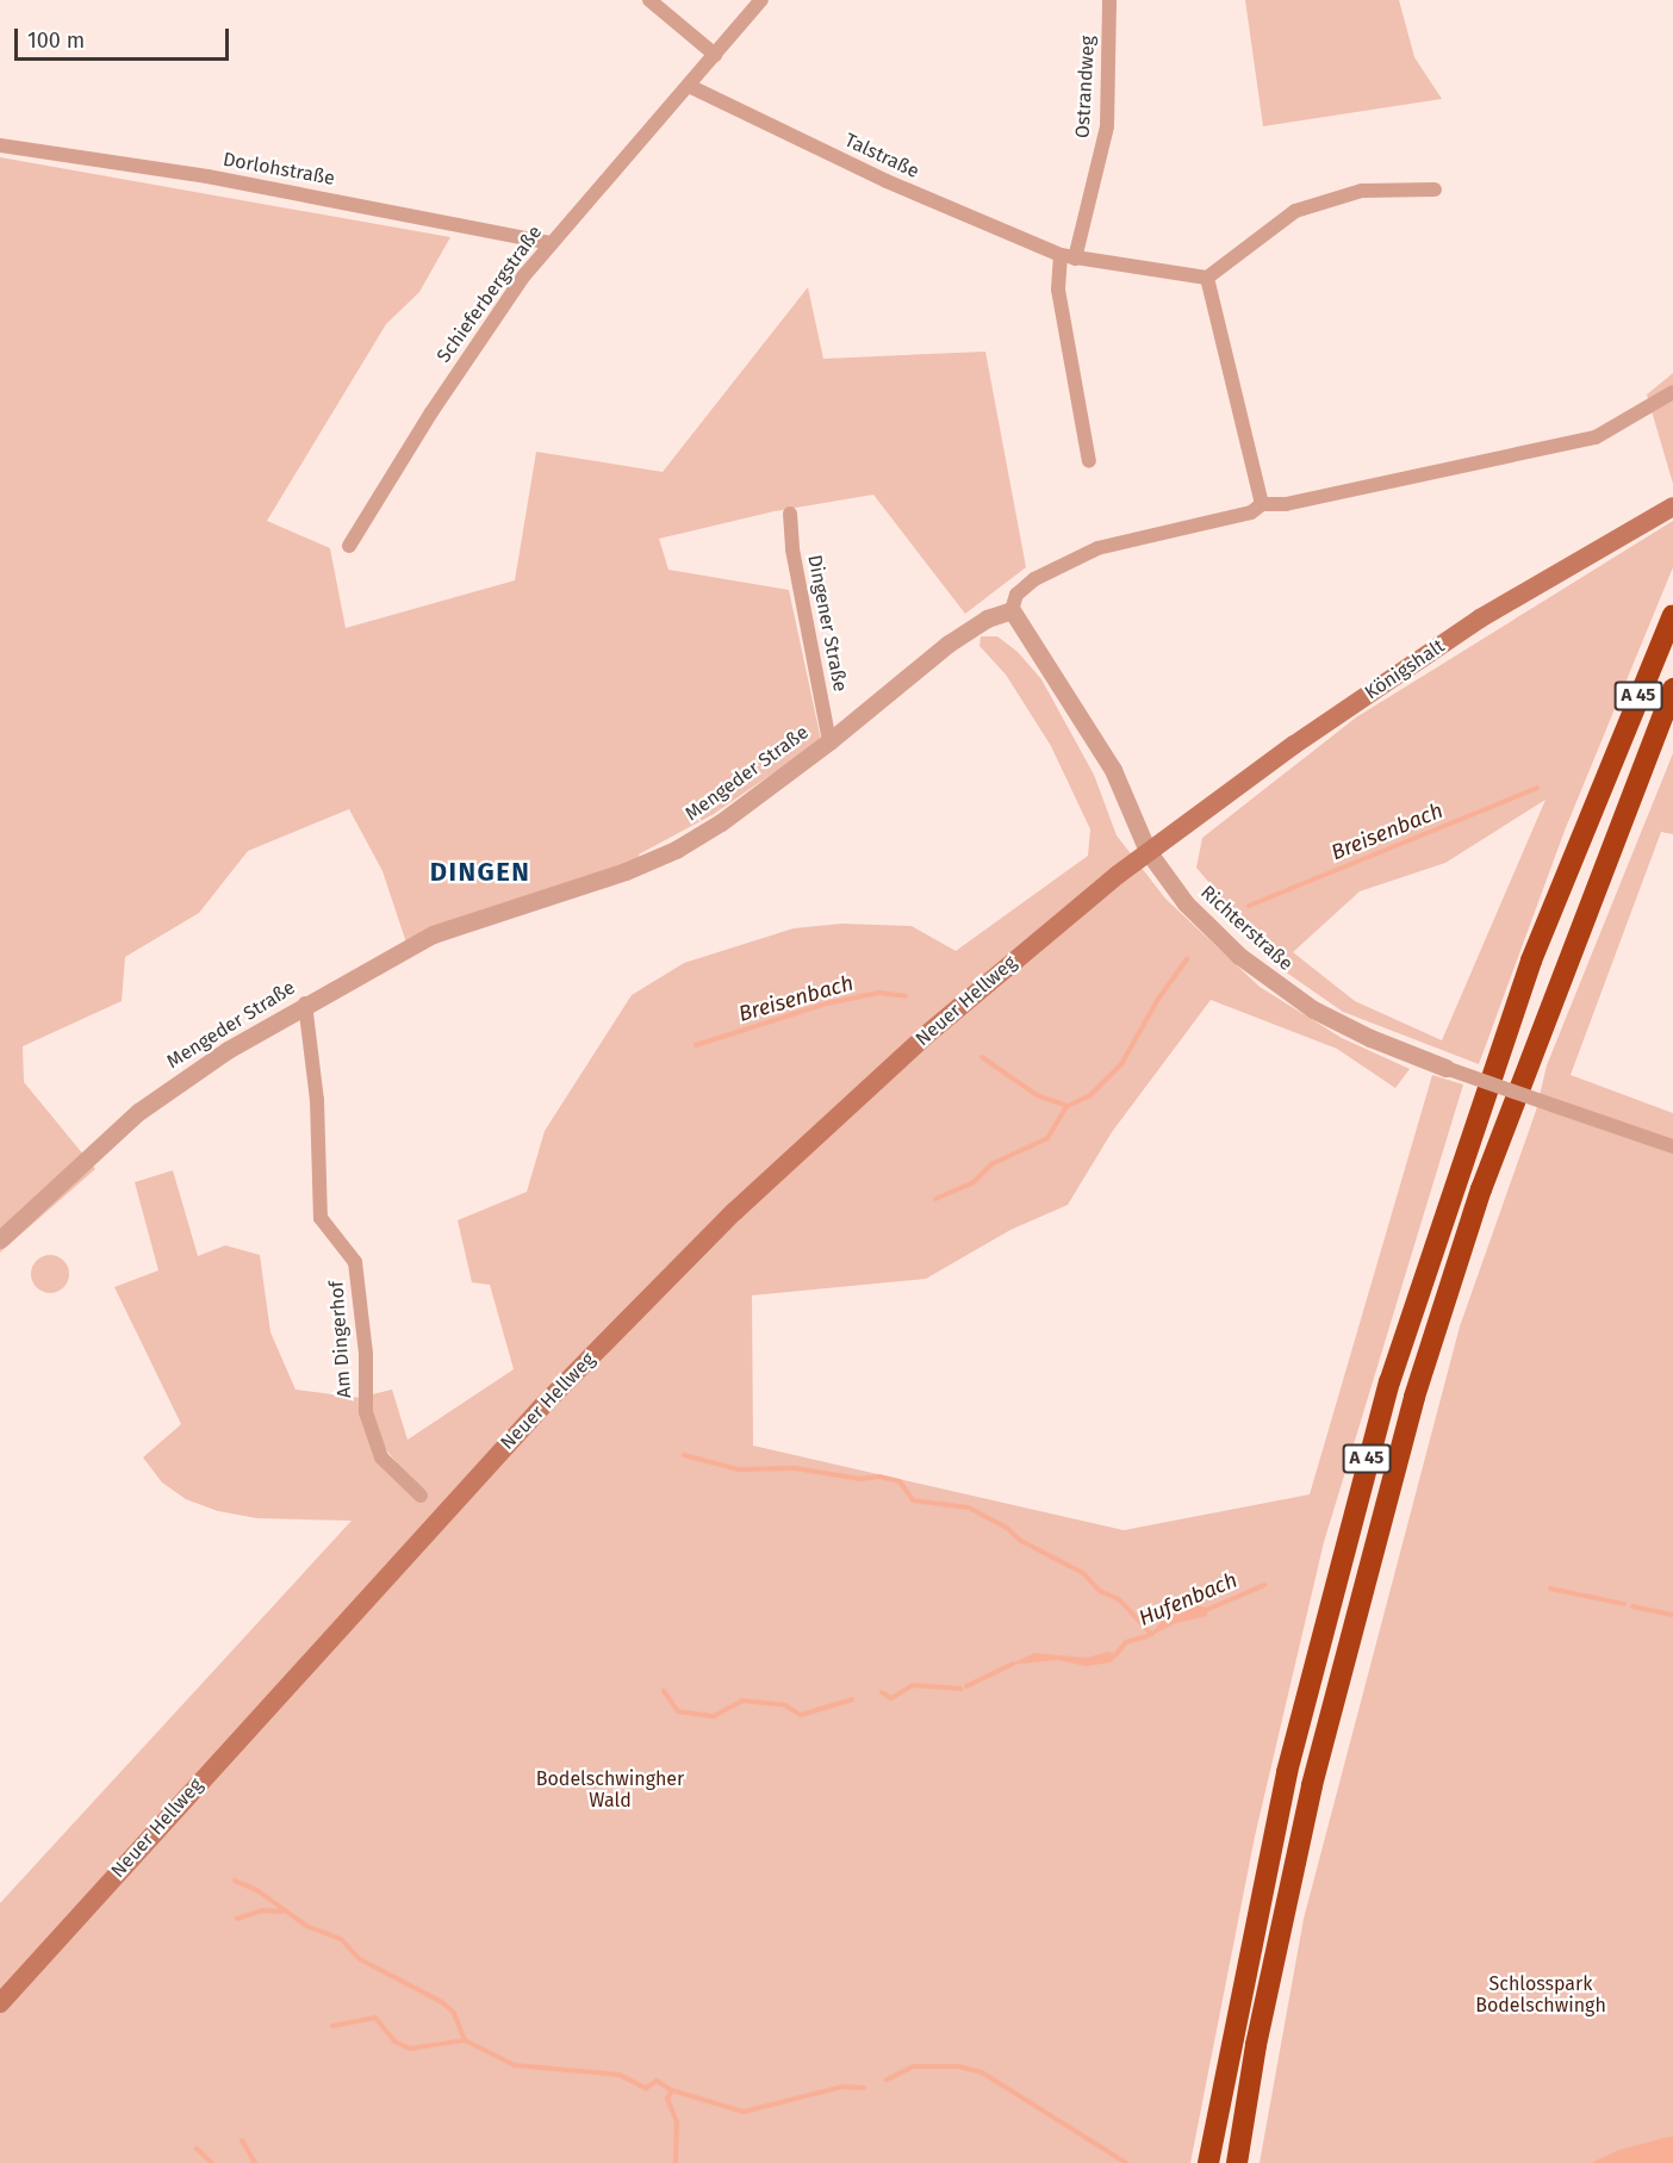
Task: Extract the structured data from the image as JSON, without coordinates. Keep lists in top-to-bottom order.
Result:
{
  "streets": {
    "highway": ["A 45"],
    "main road": ["Königshalt", "Neuer Hellweg"],
    "street": [
      "Ostrandweg",
      "Talstraße",
      "Dorlohstraße",
      "Schieferbergstraße",
      "Dingener Straße",
      "Mengeder Straße",
      "Richterstraße",
      "Am Dingerhof"
    ]
  },
  "crossings": [
    ["Ostrandweg", "Talstraße"],
    ["Talstraße", "Schieferbergstraße"],
    ["Dorlohstraße", "Schieferbergstraße"],
    ["Dingener Straße", "Mengeder Straße"],
    ["Königshalt", "Richterstraße"],
    ["Königshalt", "Neuer Hellweg"],
    ["Mengeder Straße", "Richterstraße"],
    ["Mengeder Straße", "Am Dingerhof"],
    ["Richterstraße", "Neuer Hellweg"]
  ],
  "districts": ["DINGEN"],
  "water": ["Breisenbach", "Hufenbach"],
  "parks": ["Bodelschwingher Wald", "Schlosspark Bodelschwingh"],
  "scale_bar": "100 m"
}
